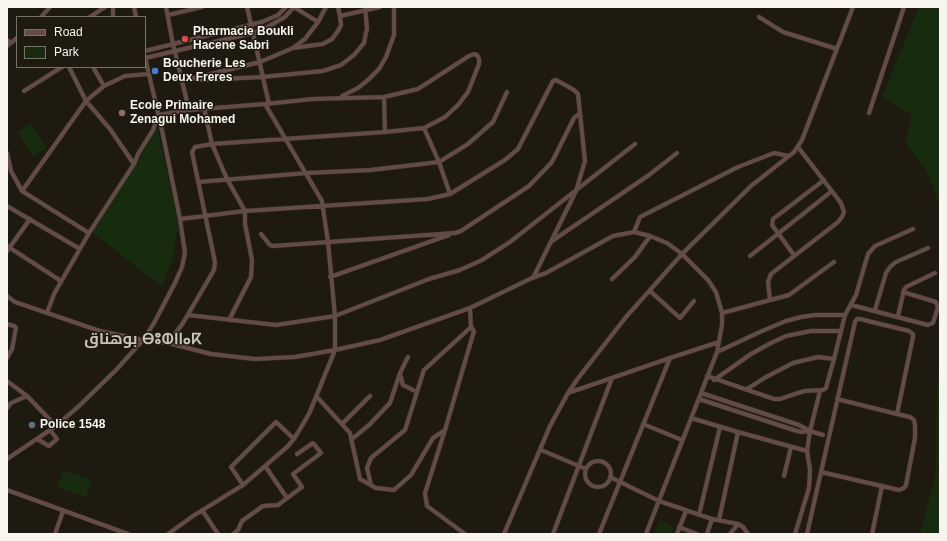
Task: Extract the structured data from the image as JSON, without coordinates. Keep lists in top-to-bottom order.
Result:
{
  "districts": ["بوهناق ⴱⵓⵀⵏⵏⴰⴽ"],
  "places": [
    "Pharmacie Boukli Hacene Sabri",
    "Boucherie Les Deux Freres",
    "Ecole Primaire Zenagui Mohamed",
    "Police 1548"
  ],
  "legend": ["Road", "Park"]
}
